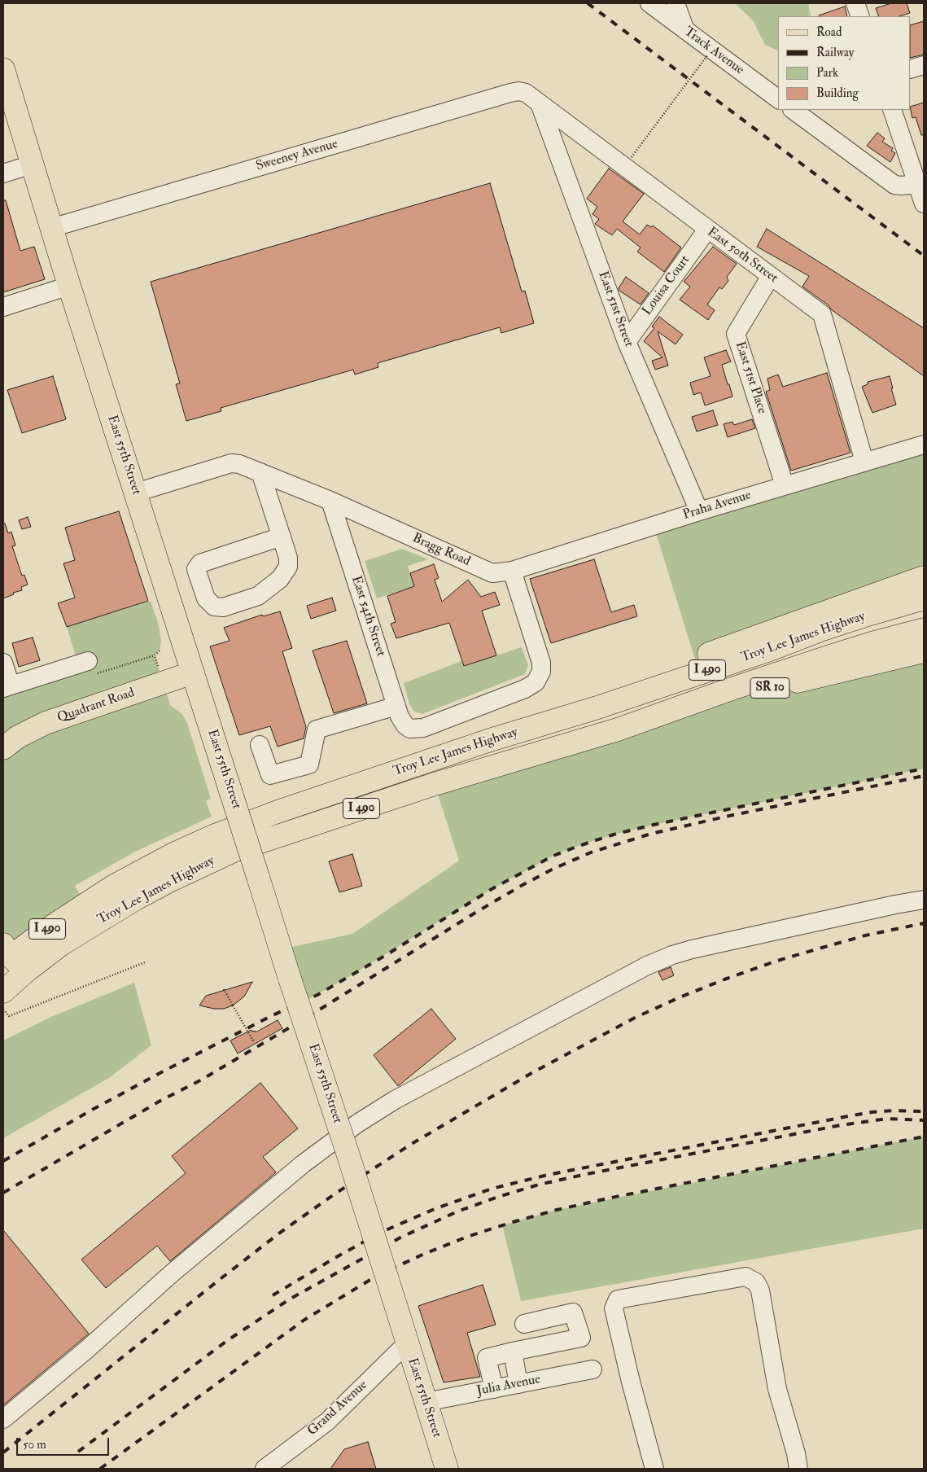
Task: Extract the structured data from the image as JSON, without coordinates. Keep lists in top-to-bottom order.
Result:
{
  "streets": {
    "main road": [
      "East 55th Street",
      "Troy Lee James Highway",
      "I 490",
      "SR 10",
      "Quadrant Road"
    ],
    "street": [
      "Track Avenue",
      "Sweeney Avenue",
      "East 50th Street",
      "Louisa Court",
      "East 51st Street",
      "East 51st Place",
      "Praha Avenue",
      "Bragg Road",
      "East 54th Street",
      "Julia Avenue",
      "Grand Avenue"
    ]
  },
  "crossings": [
    ["Sweeney Avenue", "East 50th Street"],
    ["Sweeney Avenue", "East 51st Street"],
    ["Sweeney Avenue", "East 55th Street"],
    ["East 50th Street", "Louisa Court"],
    ["East 50th Street", "East 51st Street"],
    ["East 50th Street", "East 51st Place"],
    ["East 50th Street", "Praha Avenue"],
    ["Louisa Court", "East 51st Street"],
    ["East 51st Street", "Praha Avenue"],
    ["East 51st Place", "Praha Avenue"],
    ["East 55th Street", "Bragg Road"],
    ["East 55th Street", "Quadrant Road"],
    ["East 55th Street", "Julia Avenue"],
    ["East 55th Street", "Grand Avenue"],
    ["Praha Avenue", "Bragg Road"],
    ["Praha Avenue", "East 54th Street"],
    ["Bragg Road", "East 54th Street"],
    ["Troy Lee James Highway", "SR 10"]
  ],
  "legend": [
    "Road",
    "Railway",
    "Park",
    "Building"
  ],
  "scale_bar": "50 m"
}
